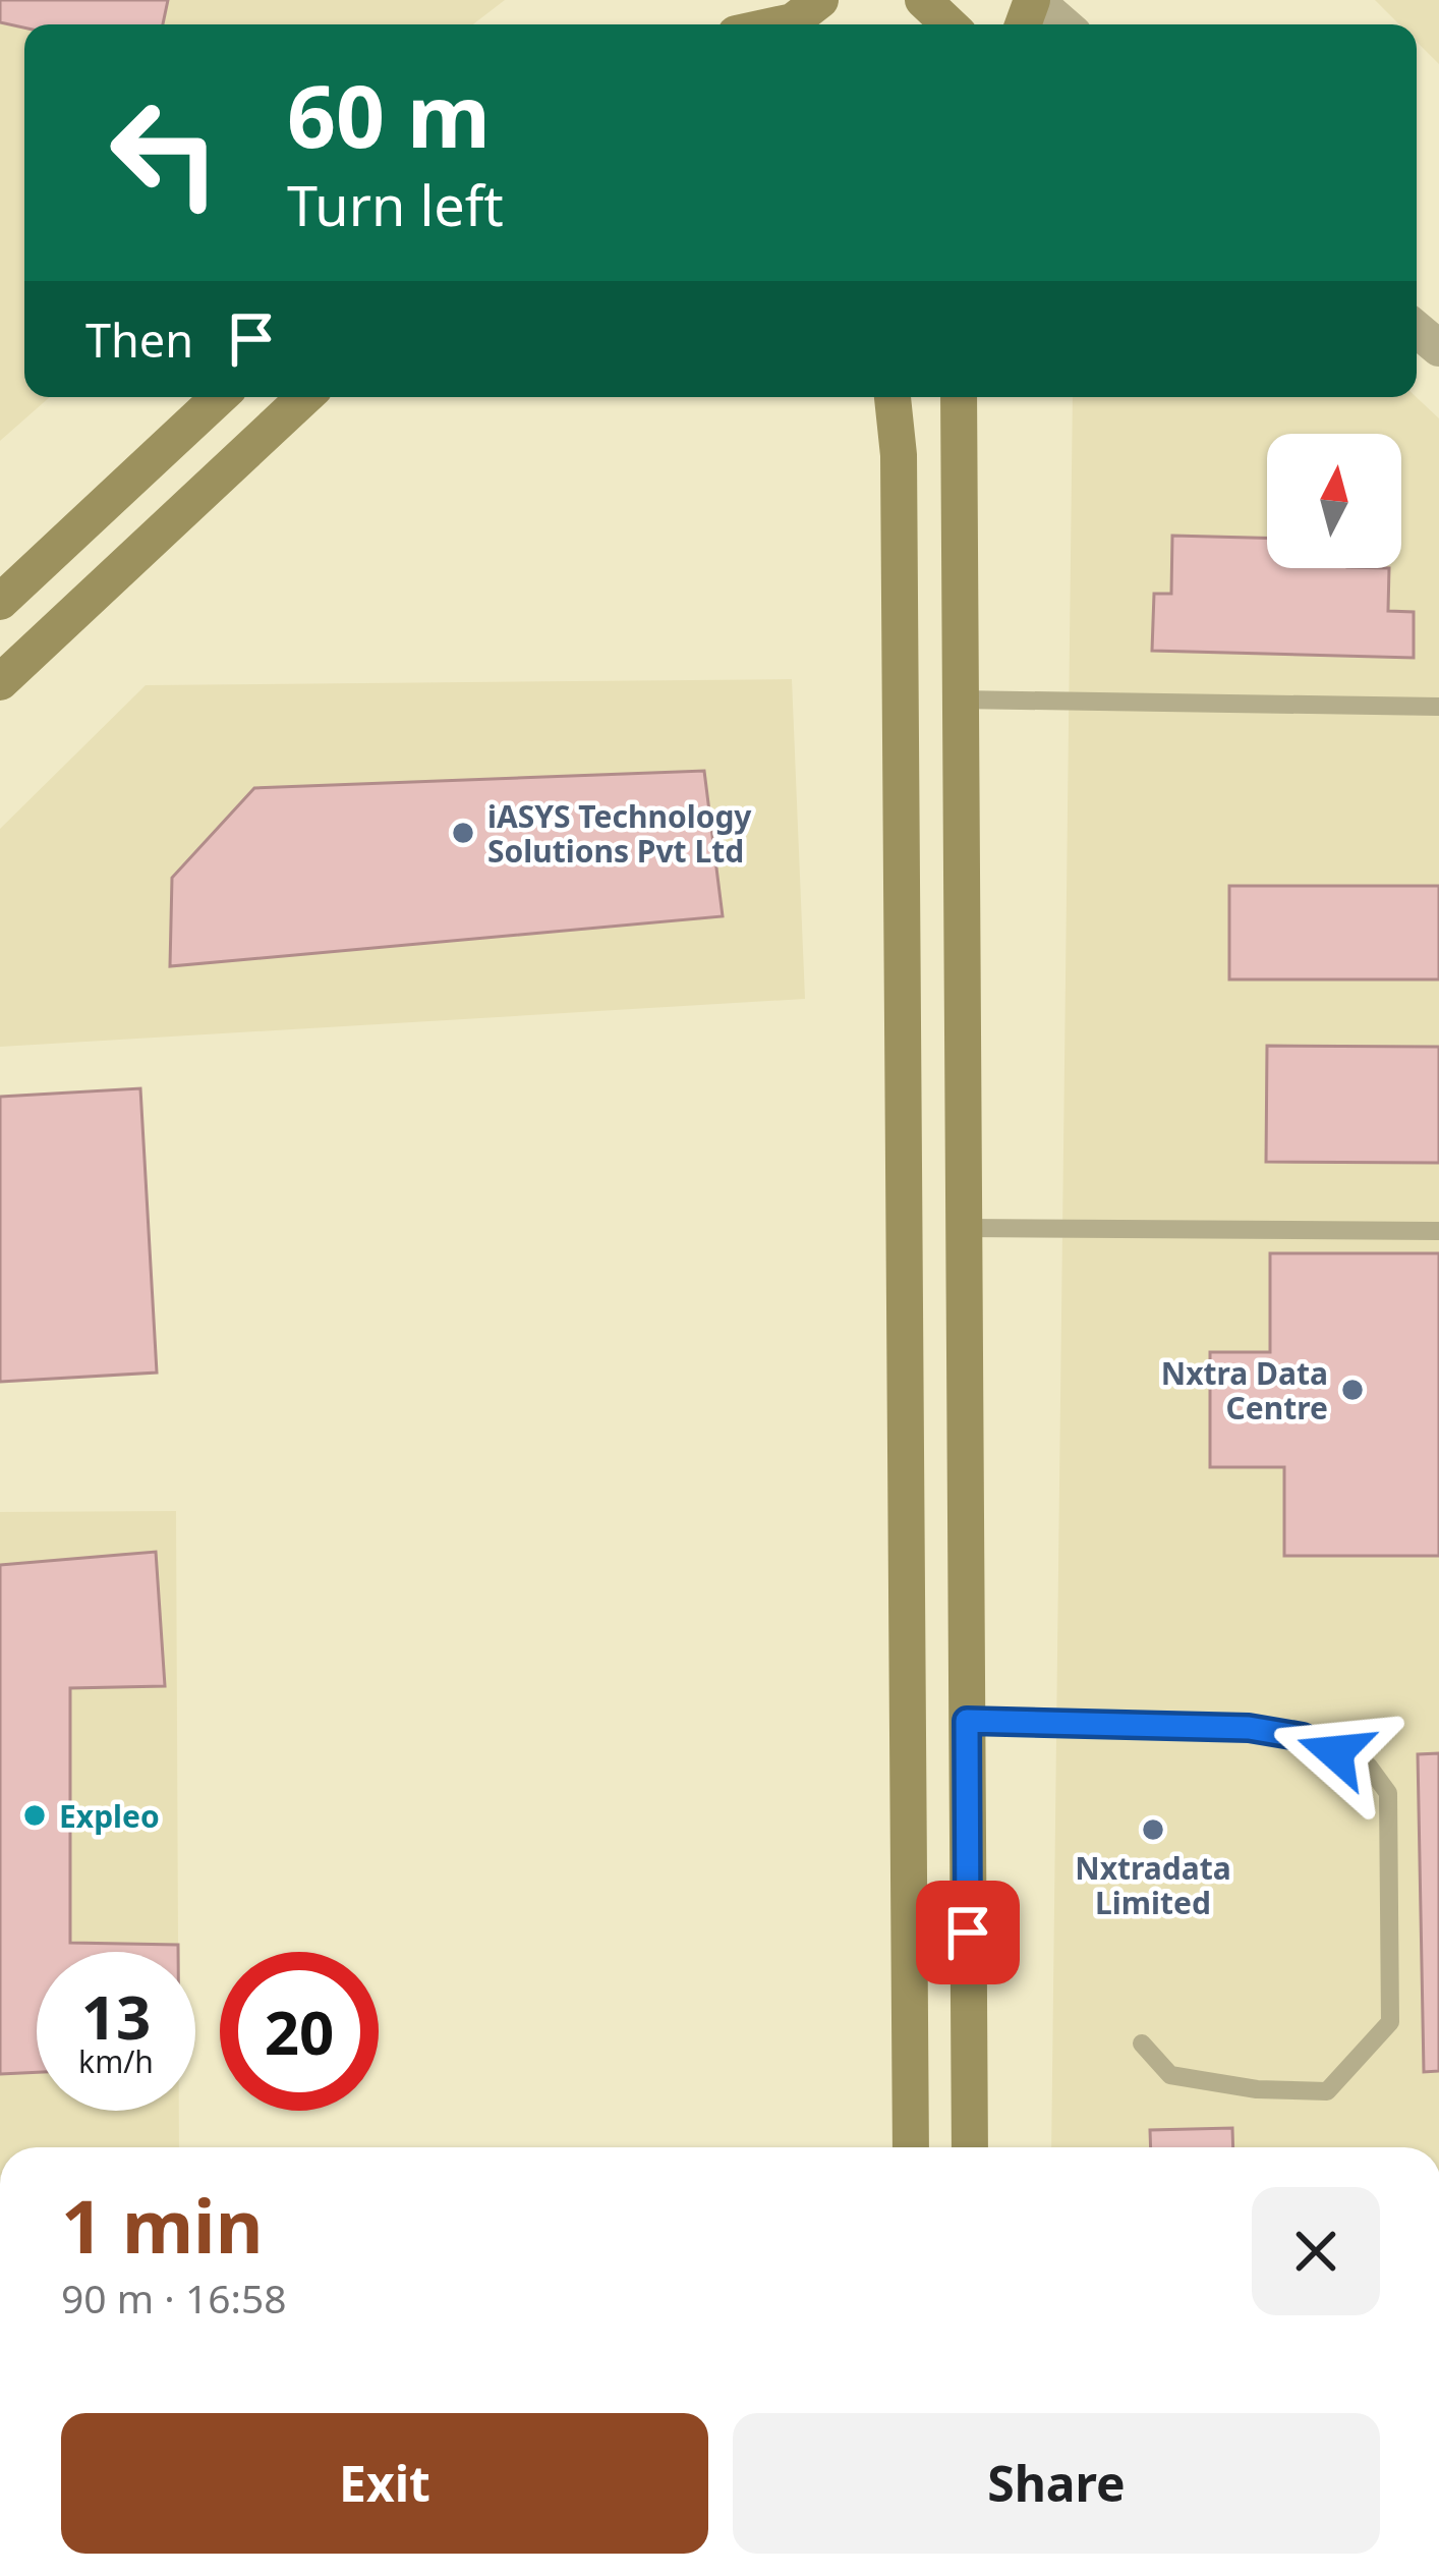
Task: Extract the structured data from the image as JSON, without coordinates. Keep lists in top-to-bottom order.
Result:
{
  "places": [
    "iASYS Technology Solutions Pvt Ltd",
    "Nxtra Data Centre",
    "Expleo",
    "Nxtradata Limited"
  ],
  "north": "top",
  "page": {
    "turn": ["60 m", "Turn left"],
    "then": "Then",
    "speed": "13 km/h",
    "limit": "20",
    "heading": ["1 min", "90 m · 16:58"],
    "buttons": ["Exit", "Share"]
  }
}
